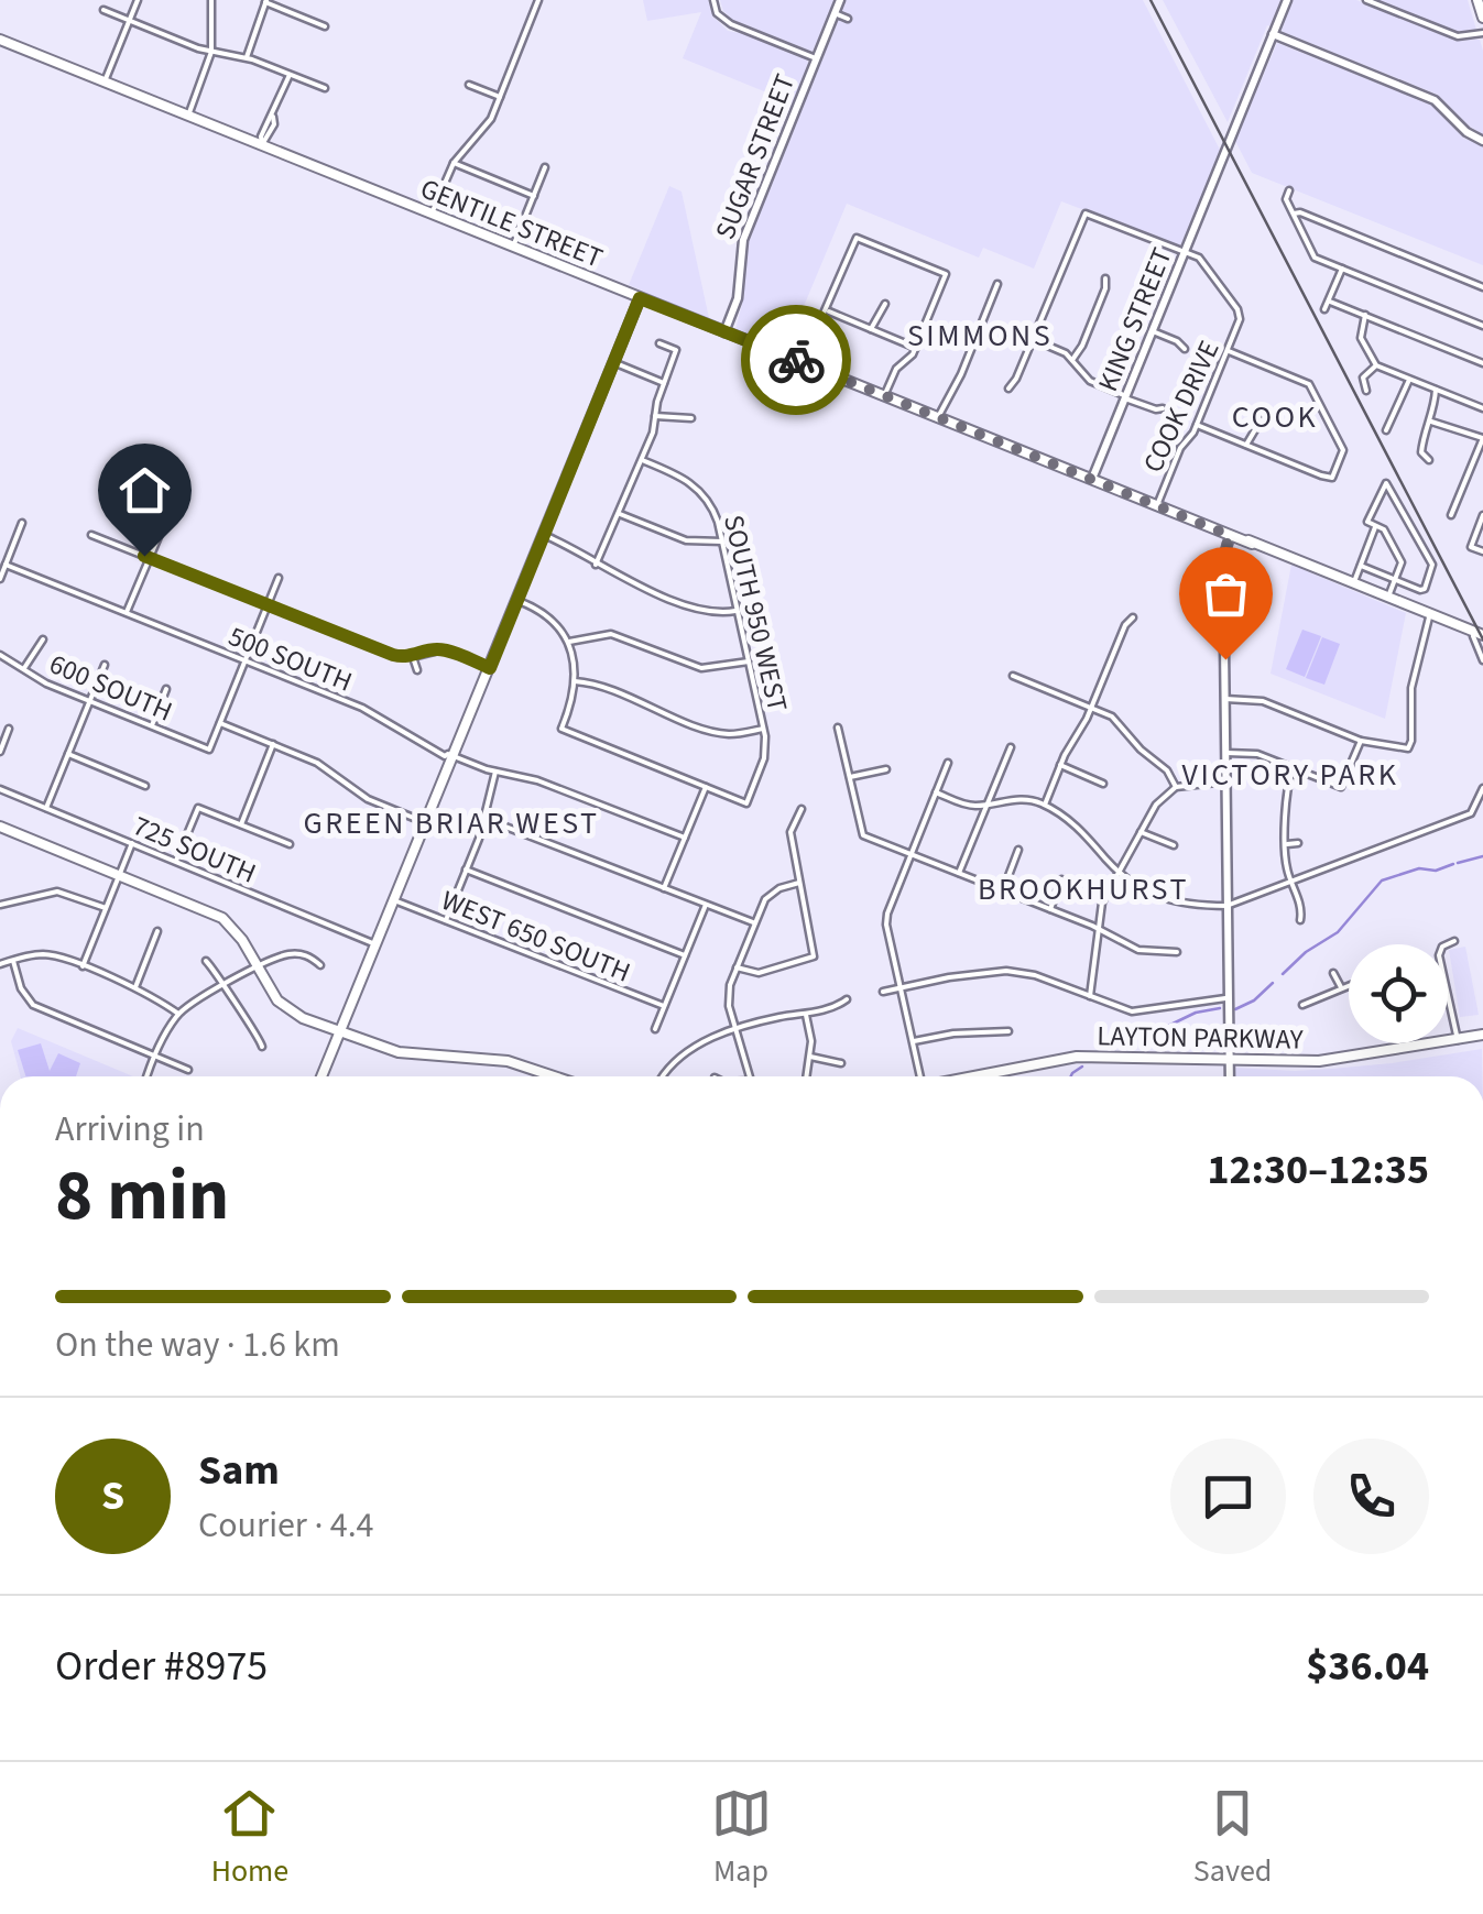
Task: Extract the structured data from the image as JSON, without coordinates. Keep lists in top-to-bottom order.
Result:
{
  "streets": {
    "main road": ["GENTILE STREET", "LAYTON PARKWAY"],
    "street": [
      "SUGAR STREET",
      "KING STREET",
      "COOK DRIVE",
      "SOUTH 950 WEST",
      "500 SOUTH",
      "600 SOUTH",
      "725 SOUTH",
      "WEST 650 SOUTH"
    ]
  },
  "crossings": [
    ["SUGAR STREET", "GENTILE STREET"],
    ["GENTILE STREET", "KING STREET"],
    ["GENTILE STREET", "COOK DRIVE"],
    ["KING STREET", "COOK DRIVE"]
  ],
  "districts": [
    "SIMMONS",
    "COOK",
    "VICTORY PARK",
    "GREEN BRIAR WEST",
    "BROOKHURST"
  ],
  "page": {
    "heading": ["8 min", "Arriving in", "12:30–12:35"],
    "panel": [
      "Sam",
      "Courier · 4.4",
      "Order #8975",
      "$36.04"
    ],
    "bar": "On the way · 1.6 km",
    "round": "S",
    "tabs": ["Home", "Map", "Saved"]
  }
}
